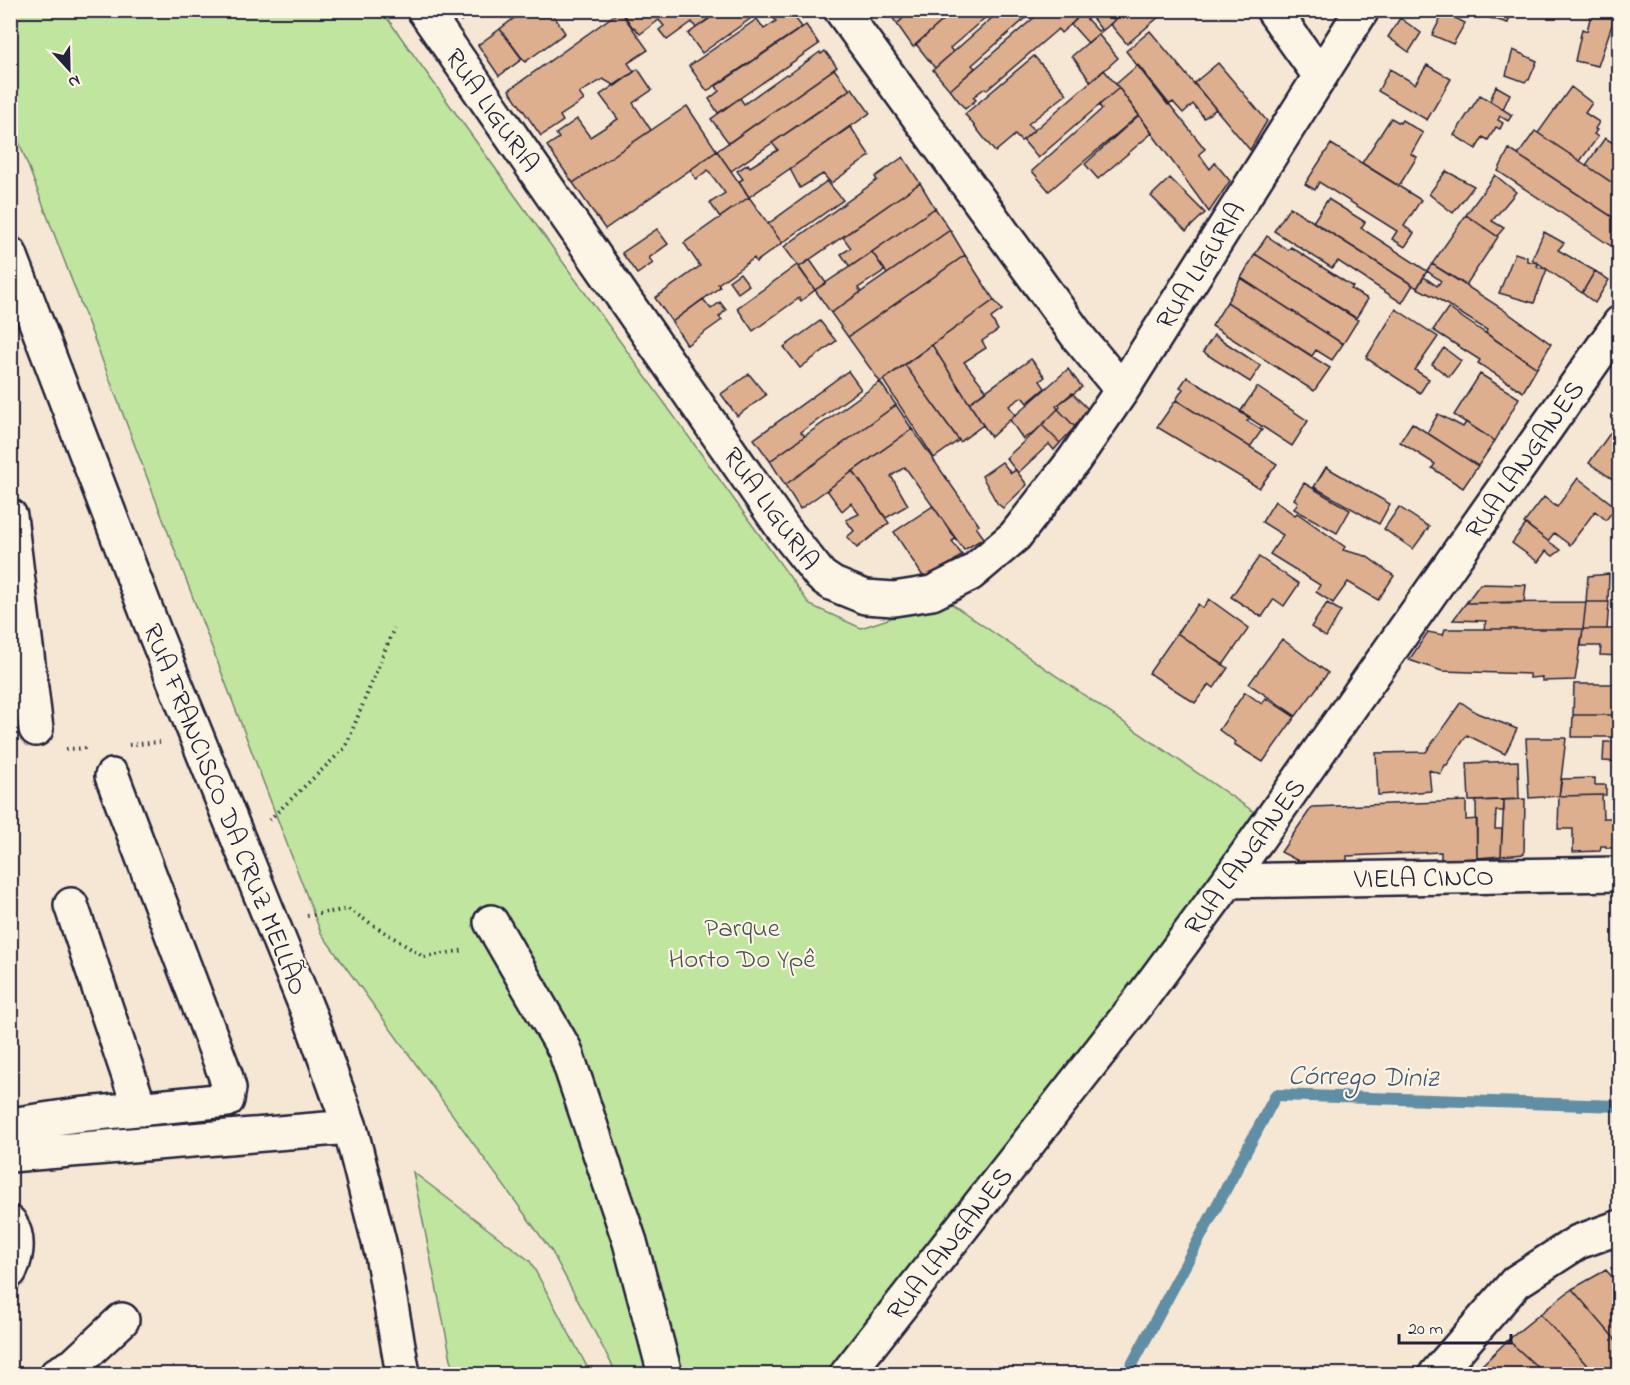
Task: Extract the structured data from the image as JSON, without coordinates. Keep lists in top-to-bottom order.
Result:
{
  "streets": {
    "street": [
      "RUA LIGURIA",
      "RUA LANGANES",
      "RUA FRANCISCO DA CRUZ MELLÃO",
      "VIELA CINCO"
    ]
  },
  "crossings": [
    ["RUA LANGANES", "VIELA CINCO"]
  ],
  "water": ["Córrego Diniz"],
  "parks": ["Parque Horto Do Ypê"],
  "scale_bar": "20 m",
  "north": "bottom"
}
